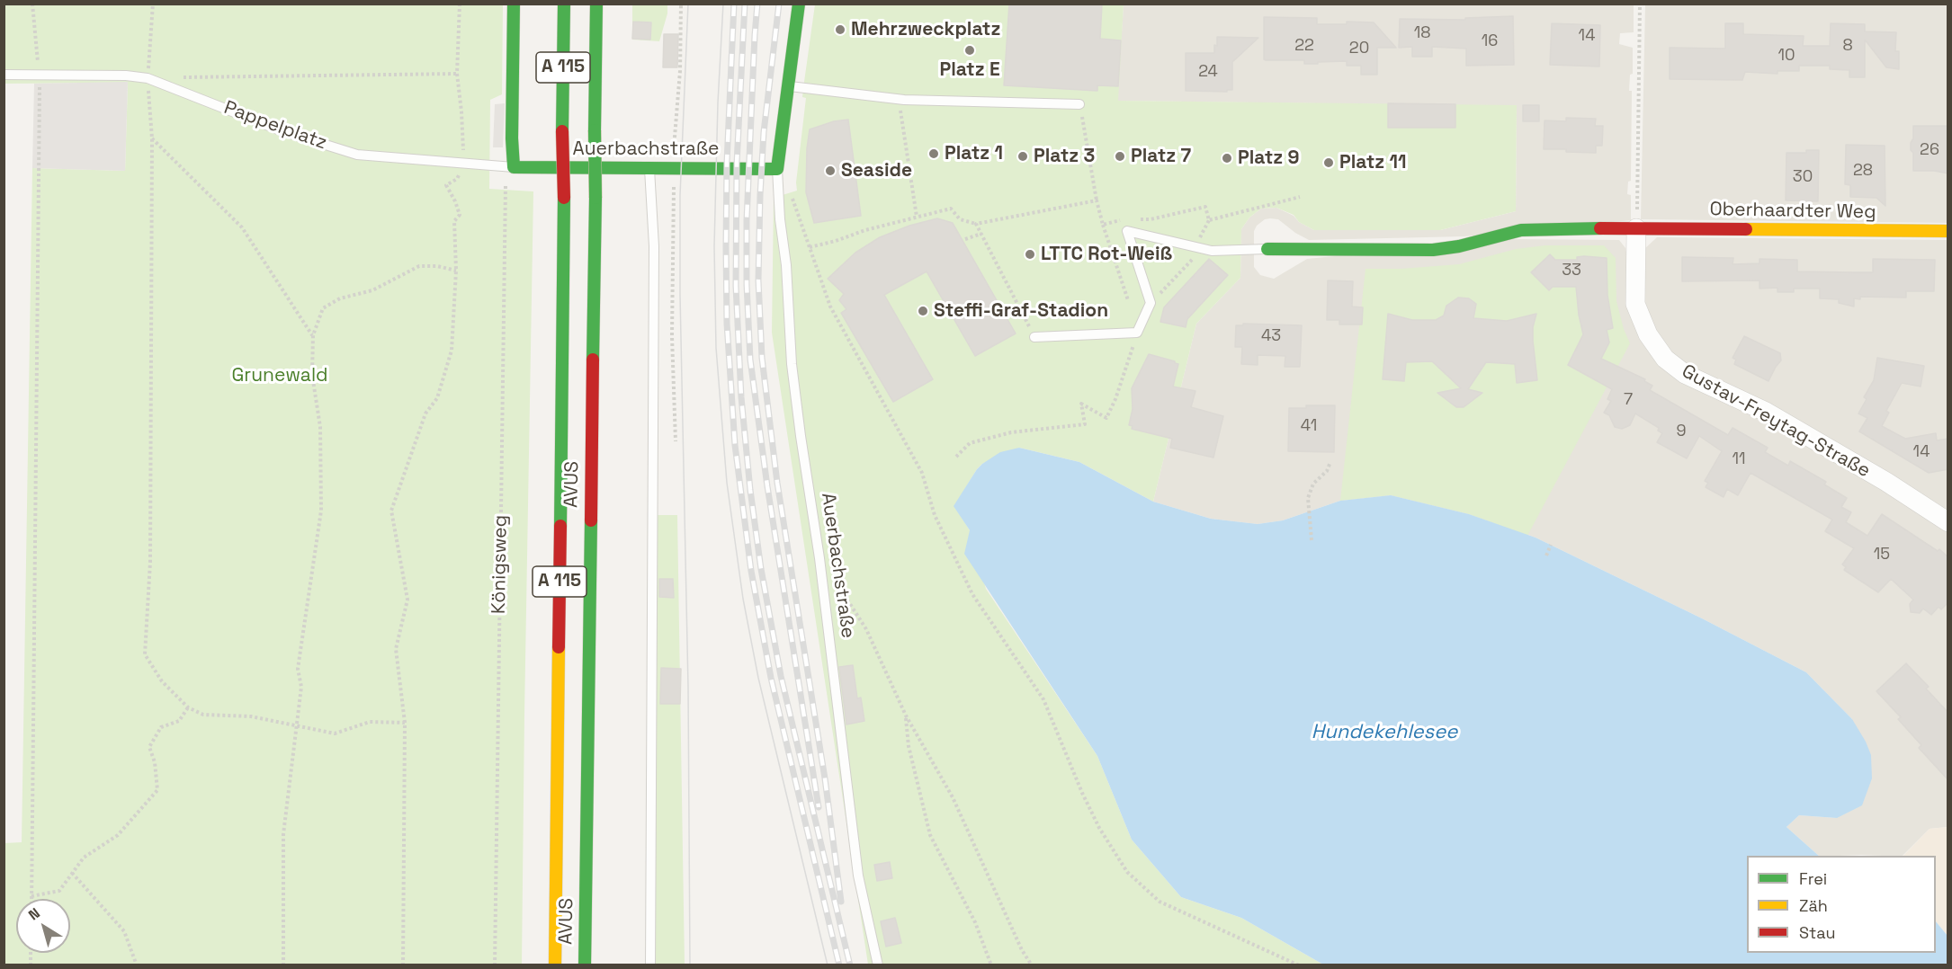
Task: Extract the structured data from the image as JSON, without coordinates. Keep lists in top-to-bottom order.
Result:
{
  "streets": {
    "main road": [
      "A 115",
      "Auerbachstraße",
      "Oberhaardter Weg",
      "AVUS"
    ],
    "street": ["Gustav-Freytag-Straße"],
    "lane": ["Pappelplatz"],
    "path": ["Königsweg"]
  },
  "crossings": [
    ["Pappelplatz", "Auerbachstraße"],
    ["Pappelplatz", "Königsweg"],
    ["Auerbachstraße", "Königsweg"],
    ["Oberhaardter Weg", "Gustav-Freytag-Straße"]
  ],
  "water": ["Hundekehlesee"],
  "parks": ["Grunewald"],
  "places": [
    "Mehrzweckplatz",
    "Platz E",
    "Platz 1",
    "Platz 3",
    "Platz 7",
    "Platz 9",
    "Platz 11",
    "Seaside",
    "LTTC Rot-Weiß",
    "Steffi-Graf-Stadion"
  ],
  "house_numbers": [
    "18",
    "14",
    "16",
    "22",
    "8",
    "20",
    "10",
    "24",
    "26",
    "28",
    "30",
    "33",
    "43",
    "7",
    "41",
    "9",
    "14",
    "11",
    "15"
  ],
  "legend": ["Frei", "Zäh", "Stau"],
  "north": "top left"
}
